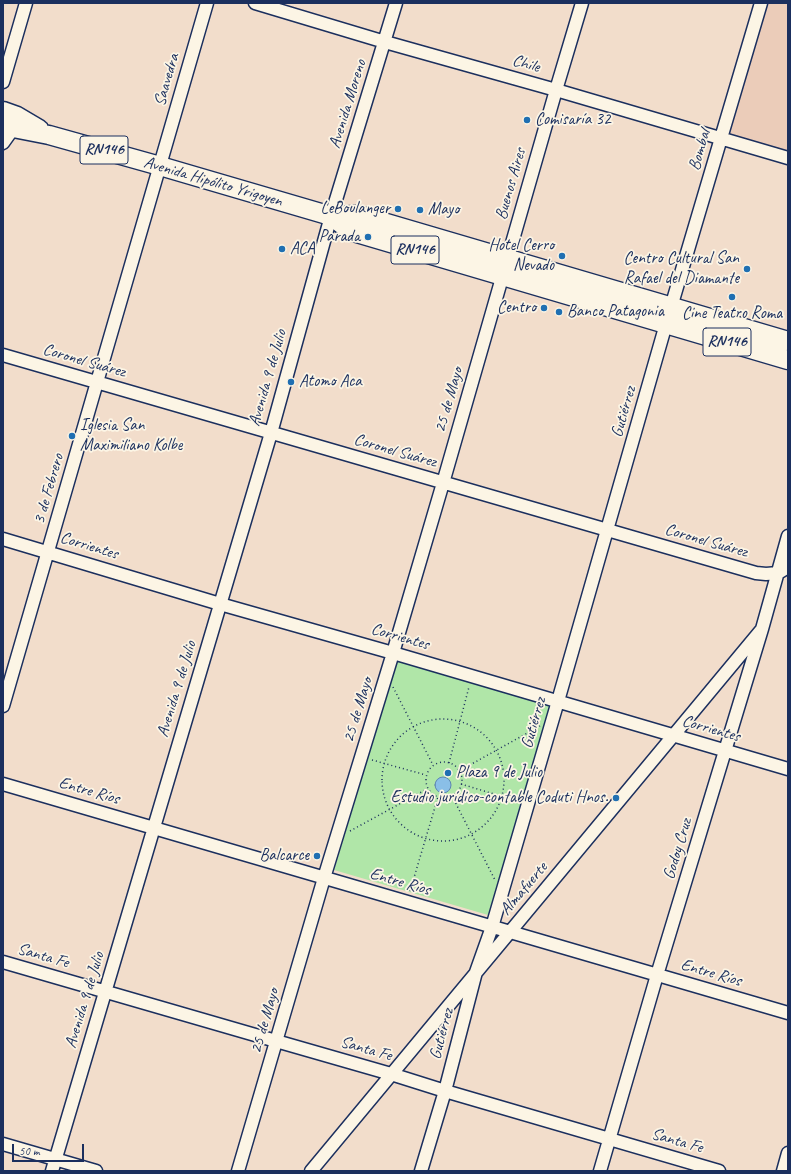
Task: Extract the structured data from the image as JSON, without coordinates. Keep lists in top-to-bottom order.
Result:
{
  "streets": {
    "highway": ["RN146", "Avenida Hipólito Yrigoyen"],
    "street": [
      "Chile",
      "Saavedra",
      "Avenida Moreno",
      "Bombal",
      "Buenos Aires",
      "Coronel Suárez",
      "Avenida 9 de Julio",
      "25 de Mayo",
      "Gutiérrez",
      "3 de Febrero",
      "Corrientes",
      "Entre Ríos",
      "Godoy Cruz",
      "Almafuerte",
      "Santa Fe"
    ]
  },
  "crossings": [
    ["Chile", "Avenida Moreno"],
    ["Chile", "Bombal"],
    ["Chile", "Buenos Aires"],
    ["Saavedra", "Avenida Hipólito Yrigoyen"],
    ["Saavedra", "3 de Febrero"],
    ["Avenida Moreno", "Avenida Hipólito Yrigoyen"],
    ["Avenida Moreno", "Avenida 9 de Julio"],
    ["Bombal", "Avenida Hipólito Yrigoyen"],
    ["Bombal", "Gutiérrez"],
    ["Avenida Hipólito Yrigoyen", "Buenos Aires"],
    ["Avenida Hipólito Yrigoyen", "Avenida 9 de Julio"],
    ["Avenida Hipólito Yrigoyen", "25 de Mayo"],
    ["Avenida Hipólito Yrigoyen", "Gutiérrez"],
    ["Avenida Hipólito Yrigoyen", "3 de Febrero"],
    ["Buenos Aires", "25 de Mayo"],
    ["Coronel Suárez", "Avenida 9 de Julio"],
    ["Coronel Suárez", "25 de Mayo"],
    ["Coronel Suárez", "Gutiérrez"],
    ["Coronel Suárez", "3 de Febrero"],
    ["Coronel Suárez", "Godoy Cruz"],
    ["Avenida 9 de Julio", "Corrientes"],
    ["Avenida 9 de Julio", "Entre Ríos"],
    ["Avenida 9 de Julio", "Santa Fe"],
    ["25 de Mayo", "Corrientes"],
    ["25 de Mayo", "Entre Ríos"],
    ["25 de Mayo", "Santa Fe"],
    ["Gutiérrez", "Corrientes"],
    ["Gutiérrez", "Entre Ríos"],
    ["Gutiérrez", "Almafuerte"],
    ["Gutiérrez", "Santa Fe"],
    ["3 de Febrero", "Corrientes"],
    ["Corrientes", "Godoy Cruz"],
    ["Corrientes", "Almafuerte"],
    ["Entre Ríos", "Godoy Cruz"],
    ["Entre Ríos", "Almafuerte"],
    ["Godoy Cruz", "Almafuerte"],
    ["Godoy Cruz", "Santa Fe"],
    ["Almafuerte", "Santa Fe"]
  ],
  "places": [
    "Comisaría 32",
    "LeBoulanger",
    "Mayo",
    "Parada",
    "ACA",
    "Hotel Cerro Nevado",
    "Centro Cultural San Rafael del Diamante",
    "Cine Teatro Roma",
    "Centro",
    "Banco Patagonia",
    "Atomo Aca",
    "Iglesia San Maximiliano Kolbe",
    "Plaza 9 de Julio",
    "Estudio jurídico-contable Coduti Hnos.",
    "Balcarce"
  ],
  "scale_bar": "50 m"
}
